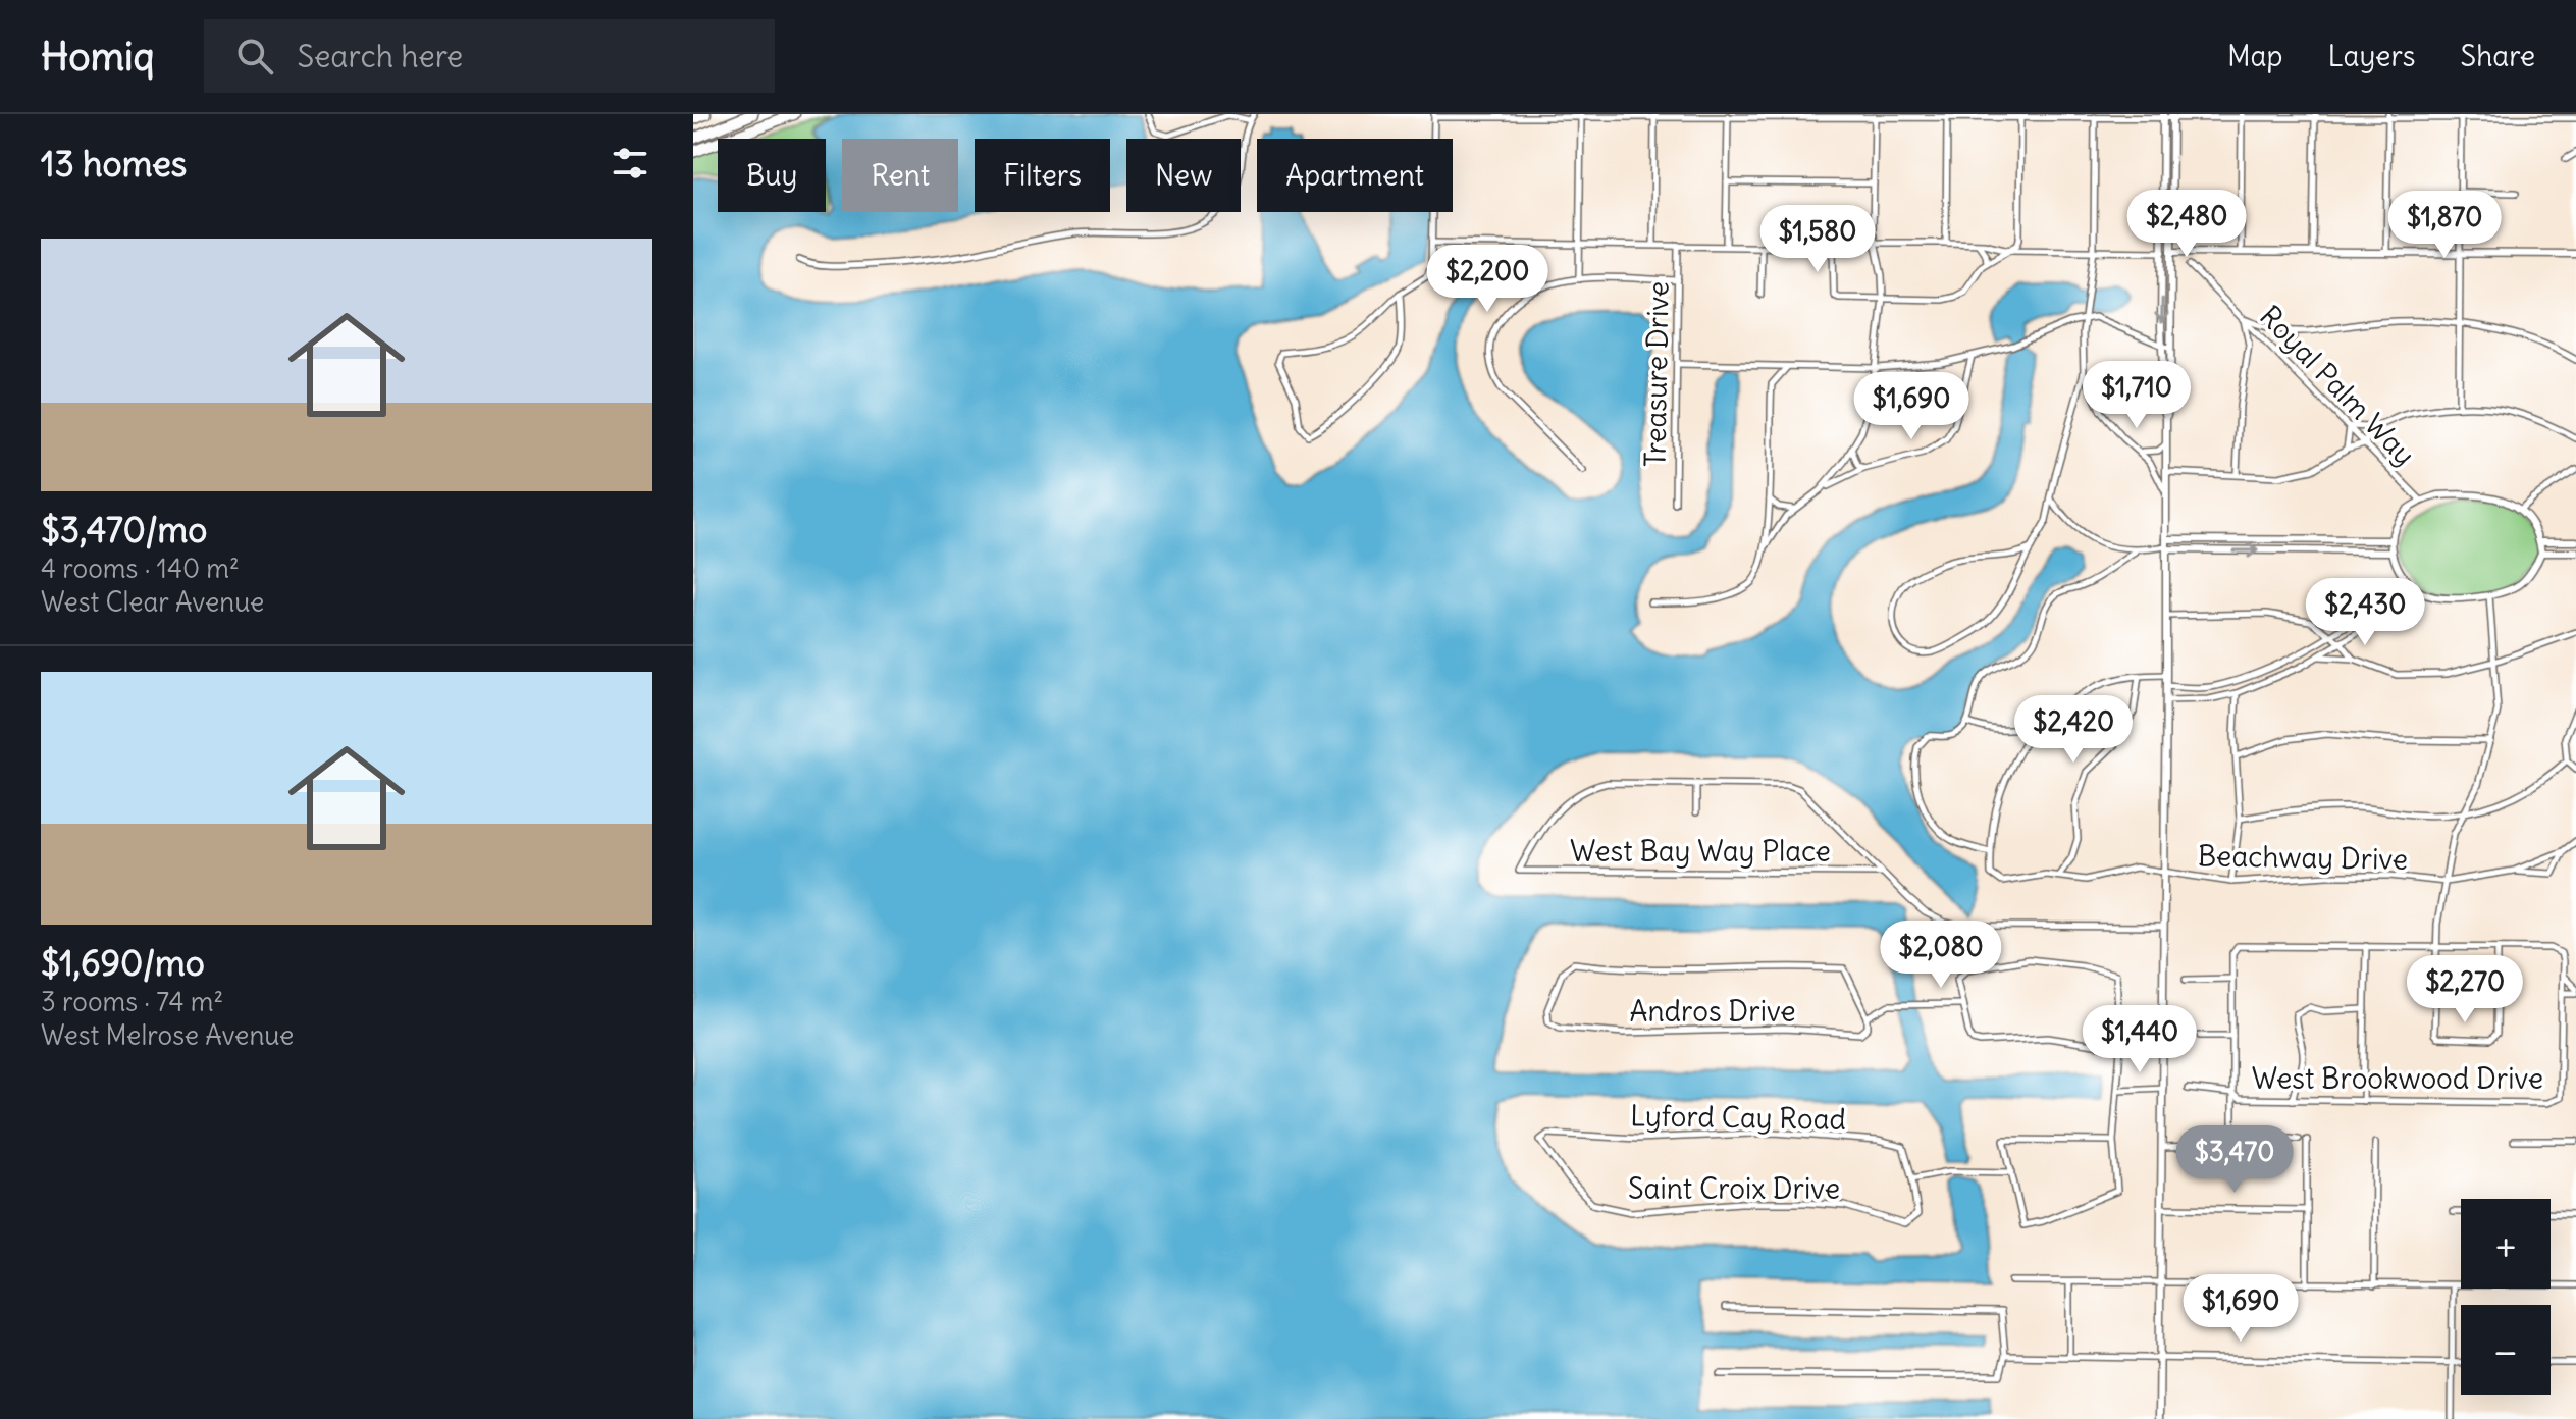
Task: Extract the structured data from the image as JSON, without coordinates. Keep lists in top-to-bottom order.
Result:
{
  "streets": {
    "street": [
      "Treasure Drive",
      "Royal Palm Way",
      "West Bay Way Place",
      "Beachway Drive",
      "Andros Drive",
      "West Brookwood Drive",
      "Lyford Cay Road",
      "Saint Croix Drive"
    ]
  },
  "crossings": [
    ["Lyford Cay Road", "Saint Croix Drive"]
  ],
  "page": {
    "header": "Homiq",
    "search": "Search here",
    "nav": ["Map", "Layers", "Share"],
    "heading": "13 homes",
    "chip": [
      "Buy",
      "Rent",
      "Filters",
      "New",
      "Apartment"
    ],
    "price": [
      "$2,480",
      "$1,870",
      "$1,580",
      "$2,200",
      "$1,710",
      "$1,690",
      "$2,430",
      "$2,420",
      "$2,080",
      "$2,270",
      "$1,440",
      "$3,470",
      "$1,690"
    ],
    "list": [
      {
        "name": "$3,470/mo",
        "note": "4 rooms · 140 m² · West Clear Avenue"
      },
      {
        "name": "$1,690/mo",
        "note": "3 rooms · 74 m² · West Melrose Avenue"
      }
    ],
    "map_buttons": ["+", "−"]
  }
}
